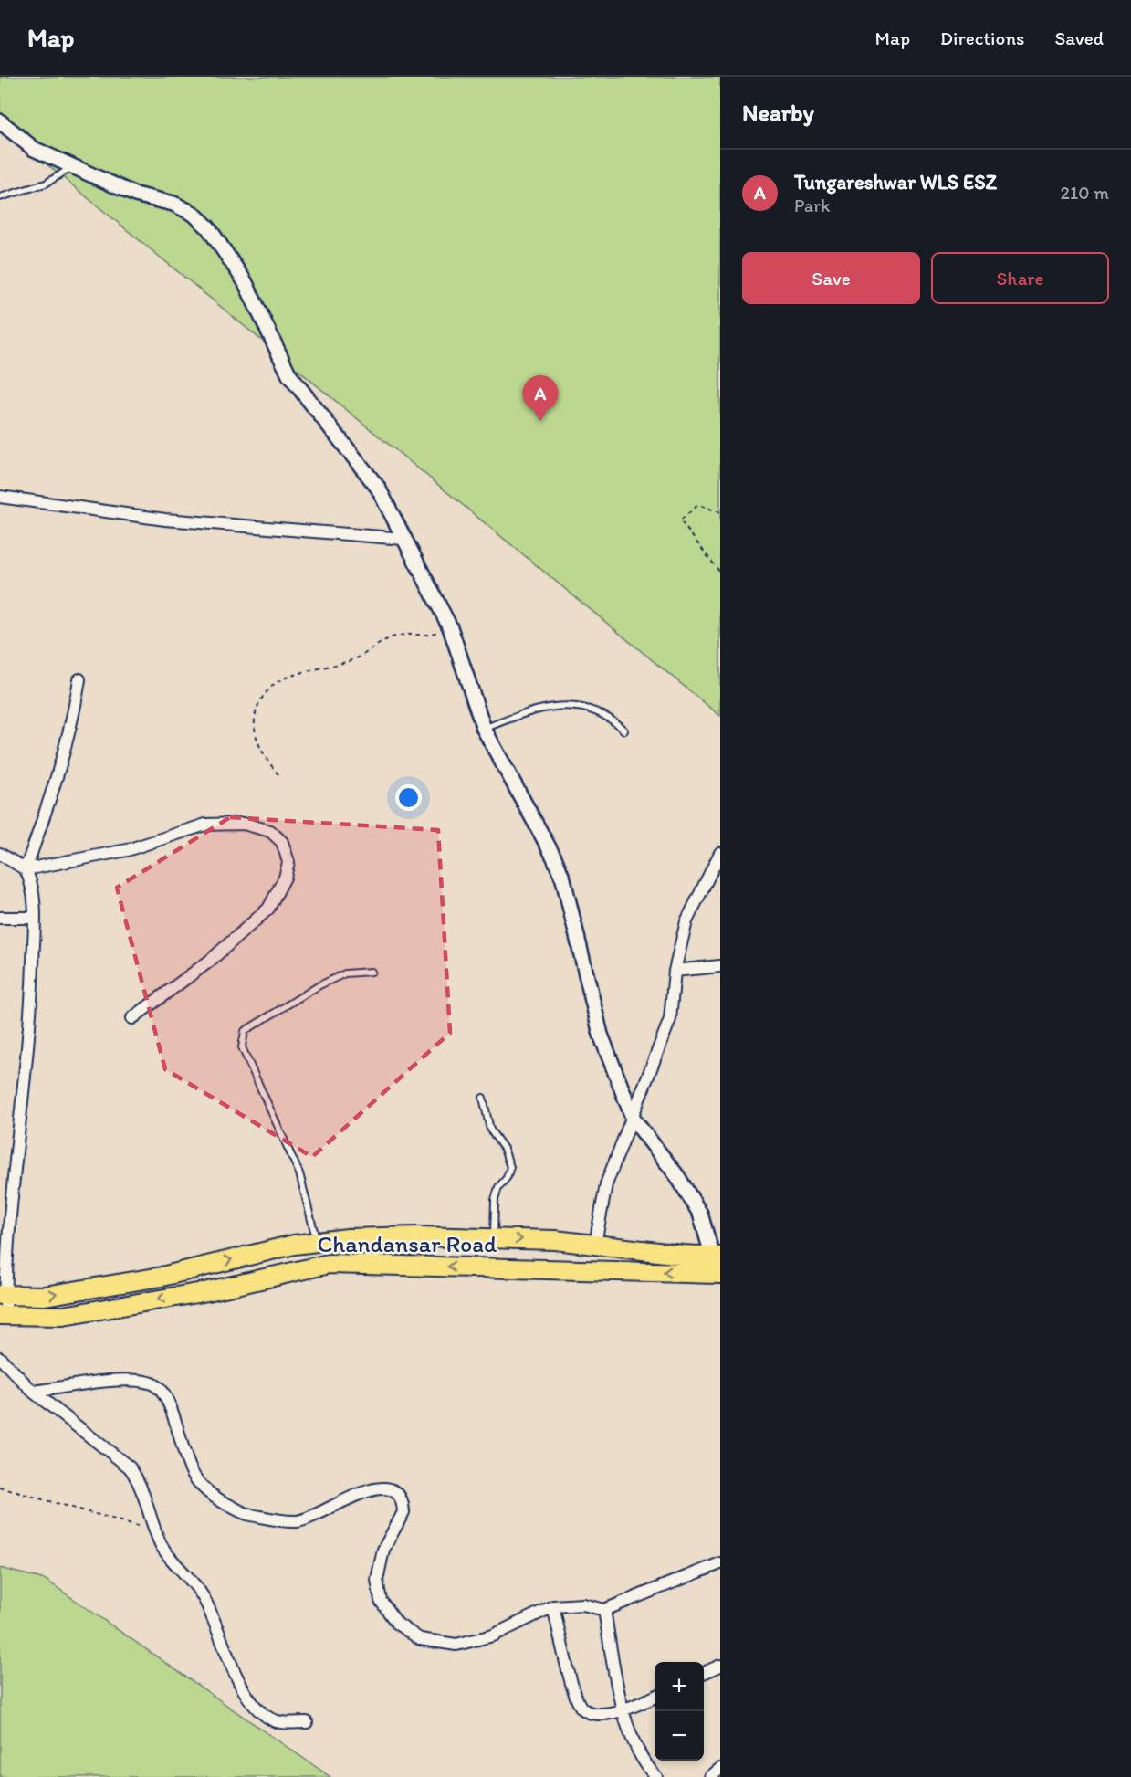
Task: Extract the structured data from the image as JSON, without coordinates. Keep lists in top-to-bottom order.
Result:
{
  "streets": {
    "main road": ["Chandansar Road"]
  },
  "page": {
    "header": "Map",
    "nav": ["Map", "Directions", "Saved"],
    "heading": "Nearby",
    "list": [
      {
        "mark": "A",
        "name": "Tungareshwar WLS ESZ",
        "note": "Park",
        "value": "210 m"
      }
    ],
    "buttons": ["Save", "Share"],
    "pins": "A",
    "map_buttons": ["+", "−"]
  }
}
